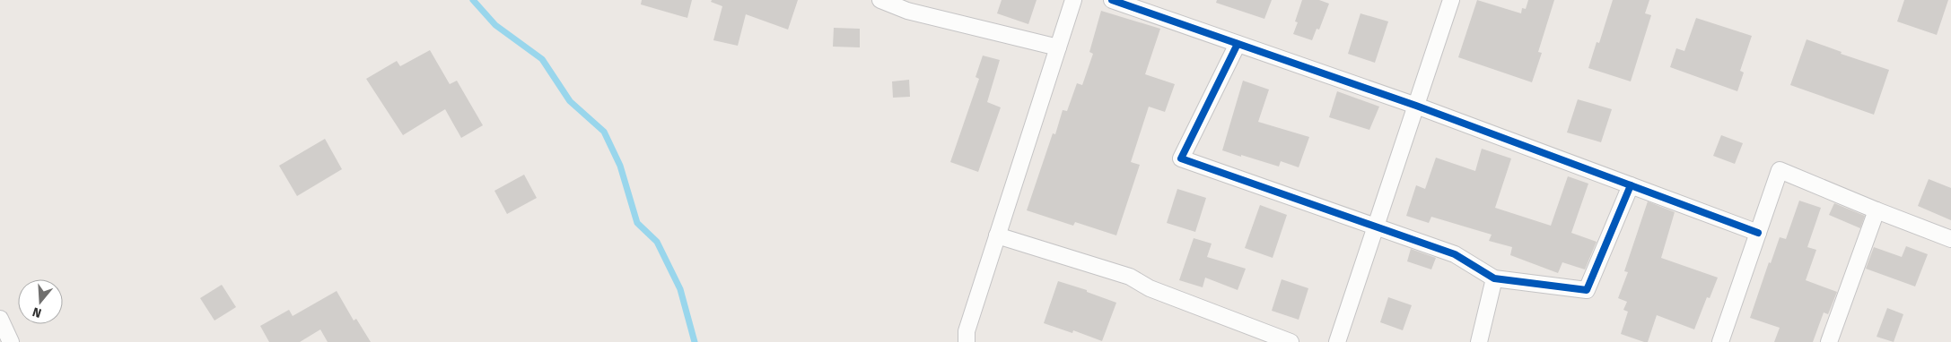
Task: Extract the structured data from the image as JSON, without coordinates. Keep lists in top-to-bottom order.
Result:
{
  "north": "bottom"
}
